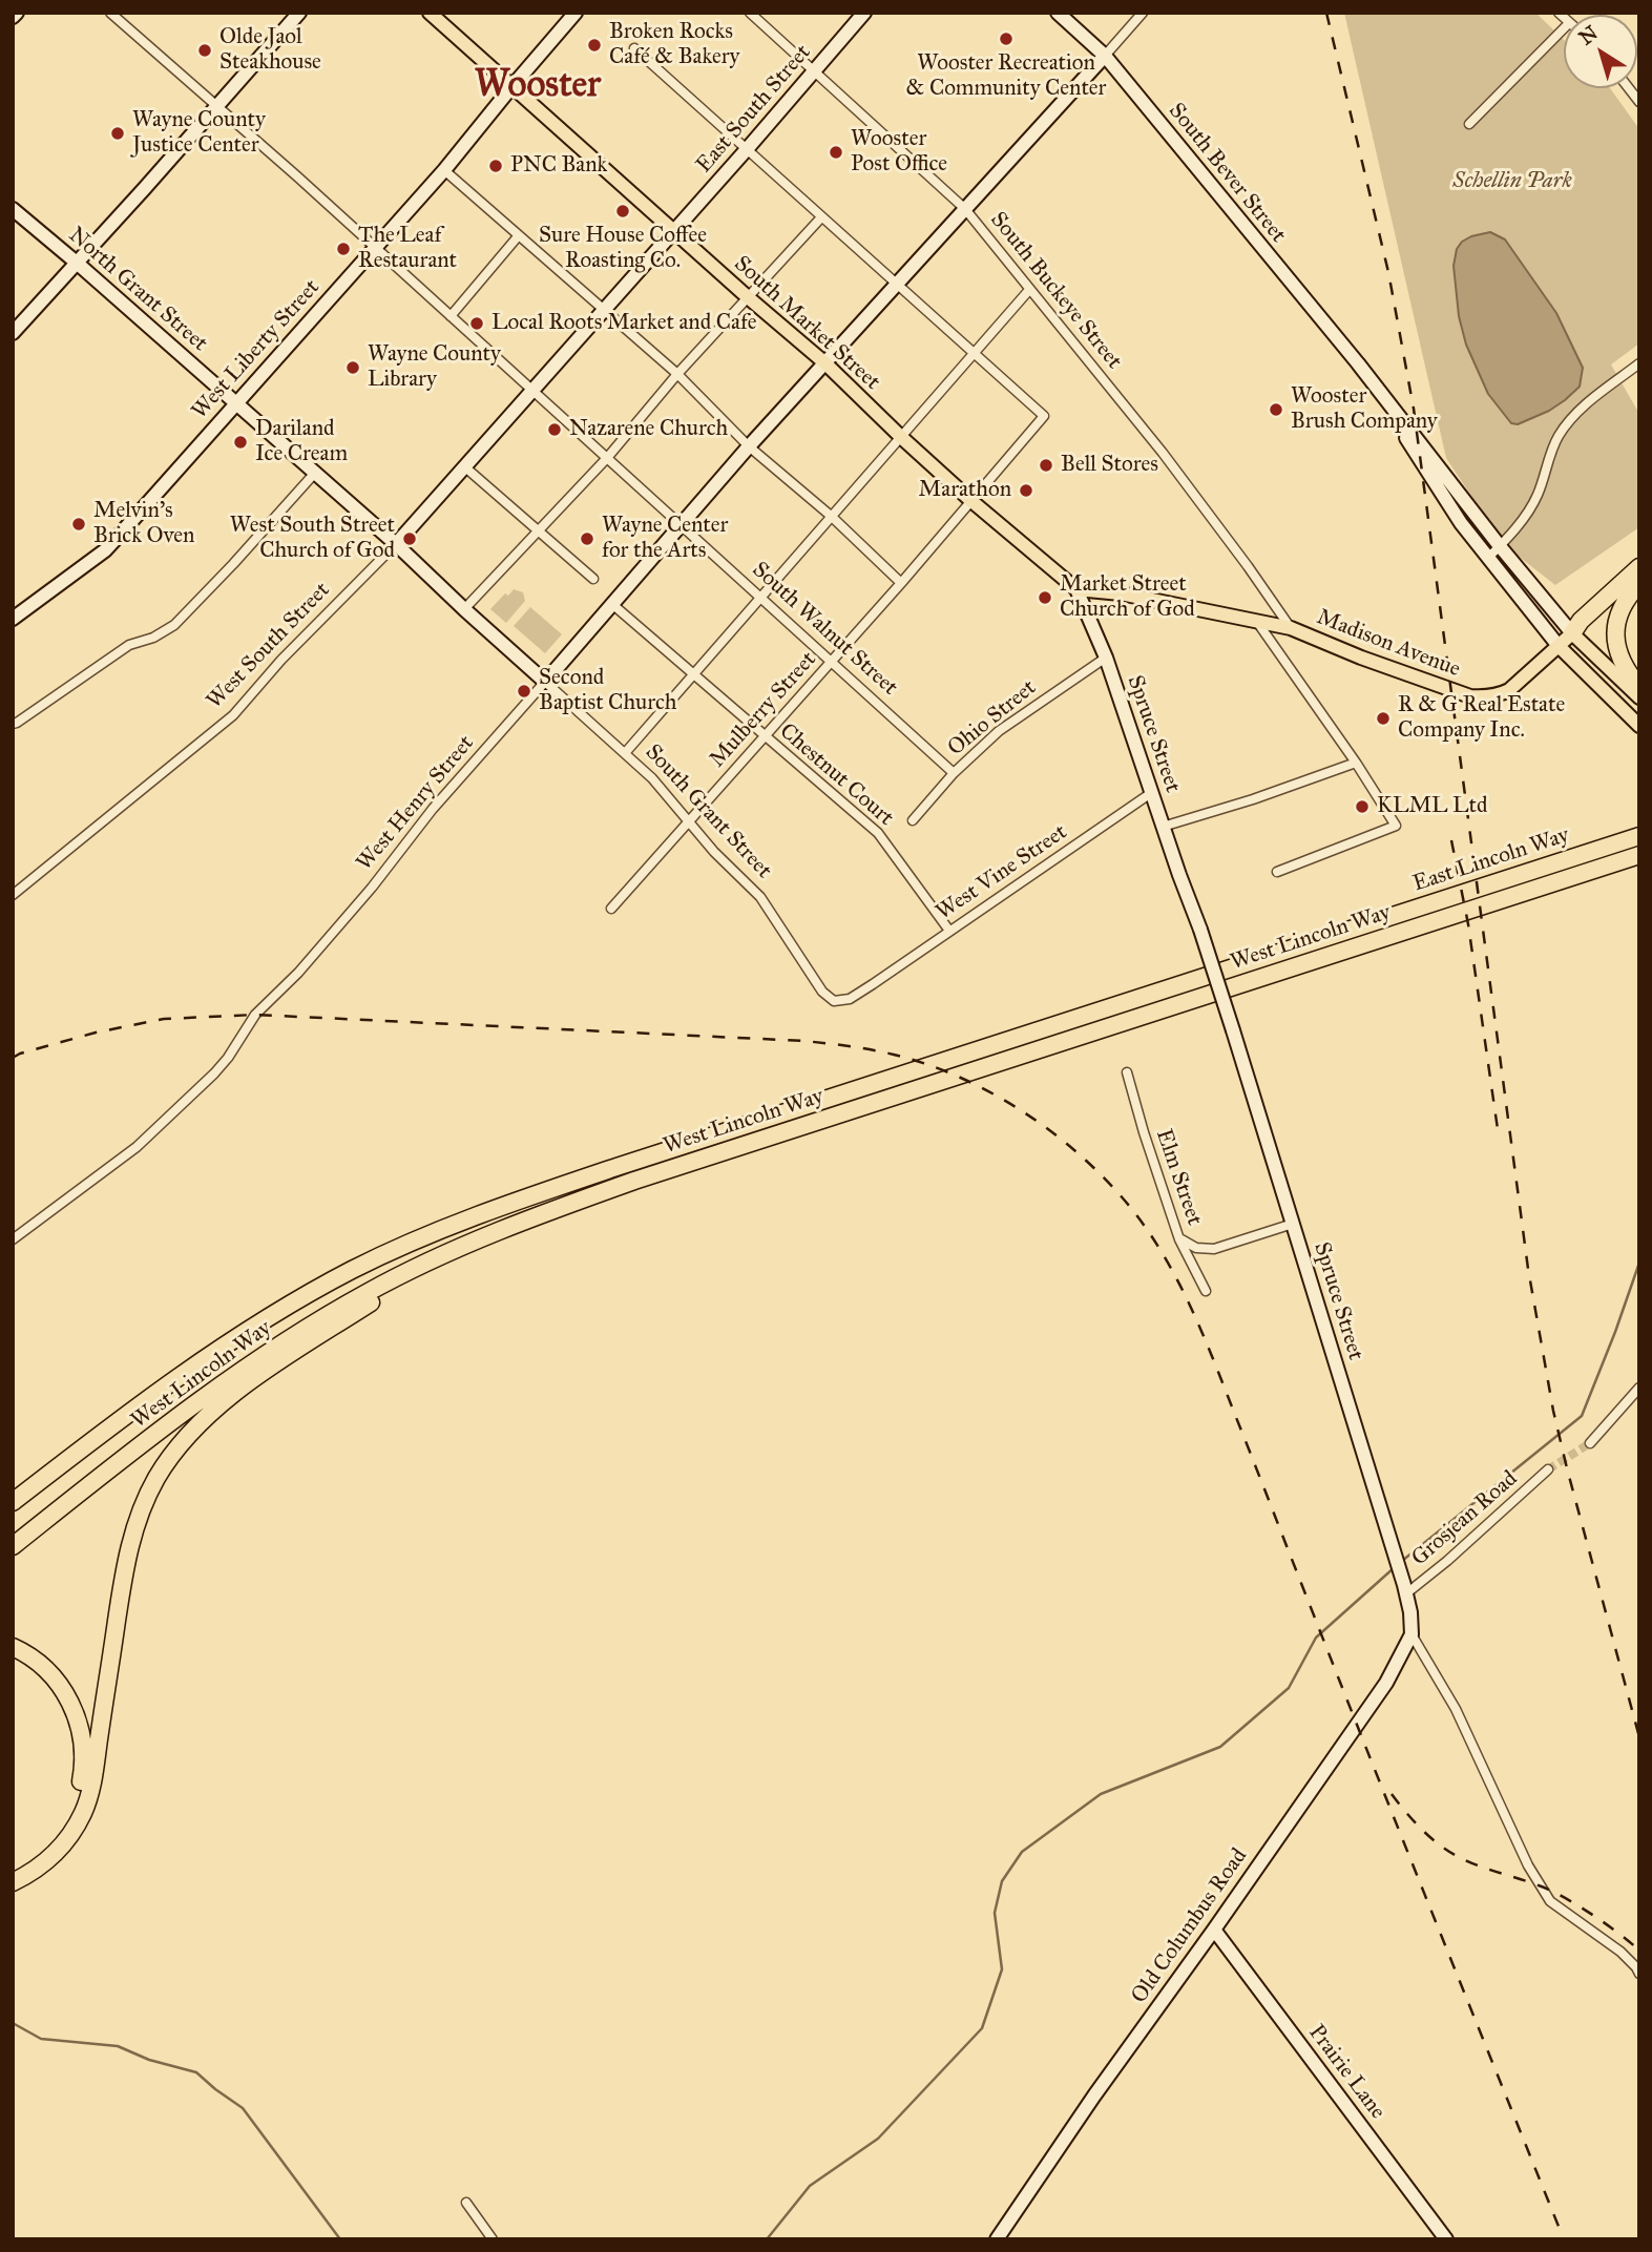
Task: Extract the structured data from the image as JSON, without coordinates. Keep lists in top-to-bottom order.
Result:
{
  "streets": {
    "highway": ["East Lincoln Way", "West Lincoln Way"],
    "main road": [
      "East South Street",
      "South Bever Street",
      "North Grant Street",
      "South Market Street",
      "West Liberty Street",
      "Madison Avenue",
      "West South Street",
      "Spruce Street",
      "West Henry Street",
      "South Grant Street",
      "Old Columbus Road",
      "Prairie Lane"
    ],
    "street": [
      "South Buckeye Street",
      "South Walnut Street",
      "Mulberry Street",
      "Ohio Street",
      "Chestnut Court",
      "West Vine Street",
      "Elm Street",
      "Grosjean Road"
    ]
  },
  "crossings": [
    ["East South Street", "South Buckeye Street"],
    ["East South Street", "South Market Street"],
    ["East South Street", "West South Street"],
    ["South Bever Street", "Madison Avenue"],
    ["South Bever Street", "West Henry Street"],
    ["North Grant Street", "West Liberty Street"],
    ["North Grant Street", "South Grant Street"],
    ["South Buckeye Street", "Madison Avenue"],
    ["South Buckeye Street", "West Henry Street"],
    ["South Market Street", "West Liberty Street"],
    ["South Market Street", "Madison Avenue"],
    ["South Market Street", "West South Street"],
    ["South Market Street", "Mulberry Street"],
    ["South Market Street", "Spruce Street"],
    ["South Market Street", "West Henry Street"],
    ["West Liberty Street", "South Walnut Street"],
    ["West Liberty Street", "South Grant Street"],
    ["South Walnut Street", "West South Street"],
    ["South Walnut Street", "Mulberry Street"],
    ["South Walnut Street", "Ohio Street"],
    ["South Walnut Street", "West Henry Street"],
    ["Madison Avenue", "Spruce Street"],
    ["West South Street", "South Grant Street"],
    ["Mulberry Street", "Chestnut Court"],
    ["Mulberry Street", "South Grant Street"],
    ["Ohio Street", "Spruce Street"],
    ["Spruce Street", "West Vine Street"],
    ["Spruce Street", "Grosjean Road"],
    ["Spruce Street", "Old Columbus Road"],
    ["Chestnut Court", "West Henry Street"],
    ["Chestnut Court", "West Vine Street"],
    ["West Henry Street", "South Grant Street"],
    ["South Grant Street", "West Vine Street"],
    ["East Lincoln Way", "West Lincoln Way"],
    ["Old Columbus Road", "Prairie Lane"]
  ],
  "districts": ["Wooster"],
  "parks": ["Schellin Park"],
  "places": [
    "Wooster Recreation & Community Center",
    "Broken Rocks Café & Bakery",
    "Olde Jaol Steakhouse",
    "Wayne County Justice Center",
    "Wooster Post Office",
    "PNC Bank",
    "Sure House Coffee Roasting Co.",
    "The Leaf Restaurant",
    "Local Roots Market and Cafe",
    "Wayne County Library",
    "Wooster Brush Company",
    "Nazarene Church",
    "Dariland Ice Cream",
    "Bell Stores",
    "Marathon",
    "Melvin's Brick Oven",
    "West South Street Church of God",
    "Wayne Center for the Arts",
    "Market Street Church of God",
    "Second Baptist Church",
    "R & G Real Estate Company Inc.",
    "KLML Ltd"
  ],
  "north": "top left"
}
